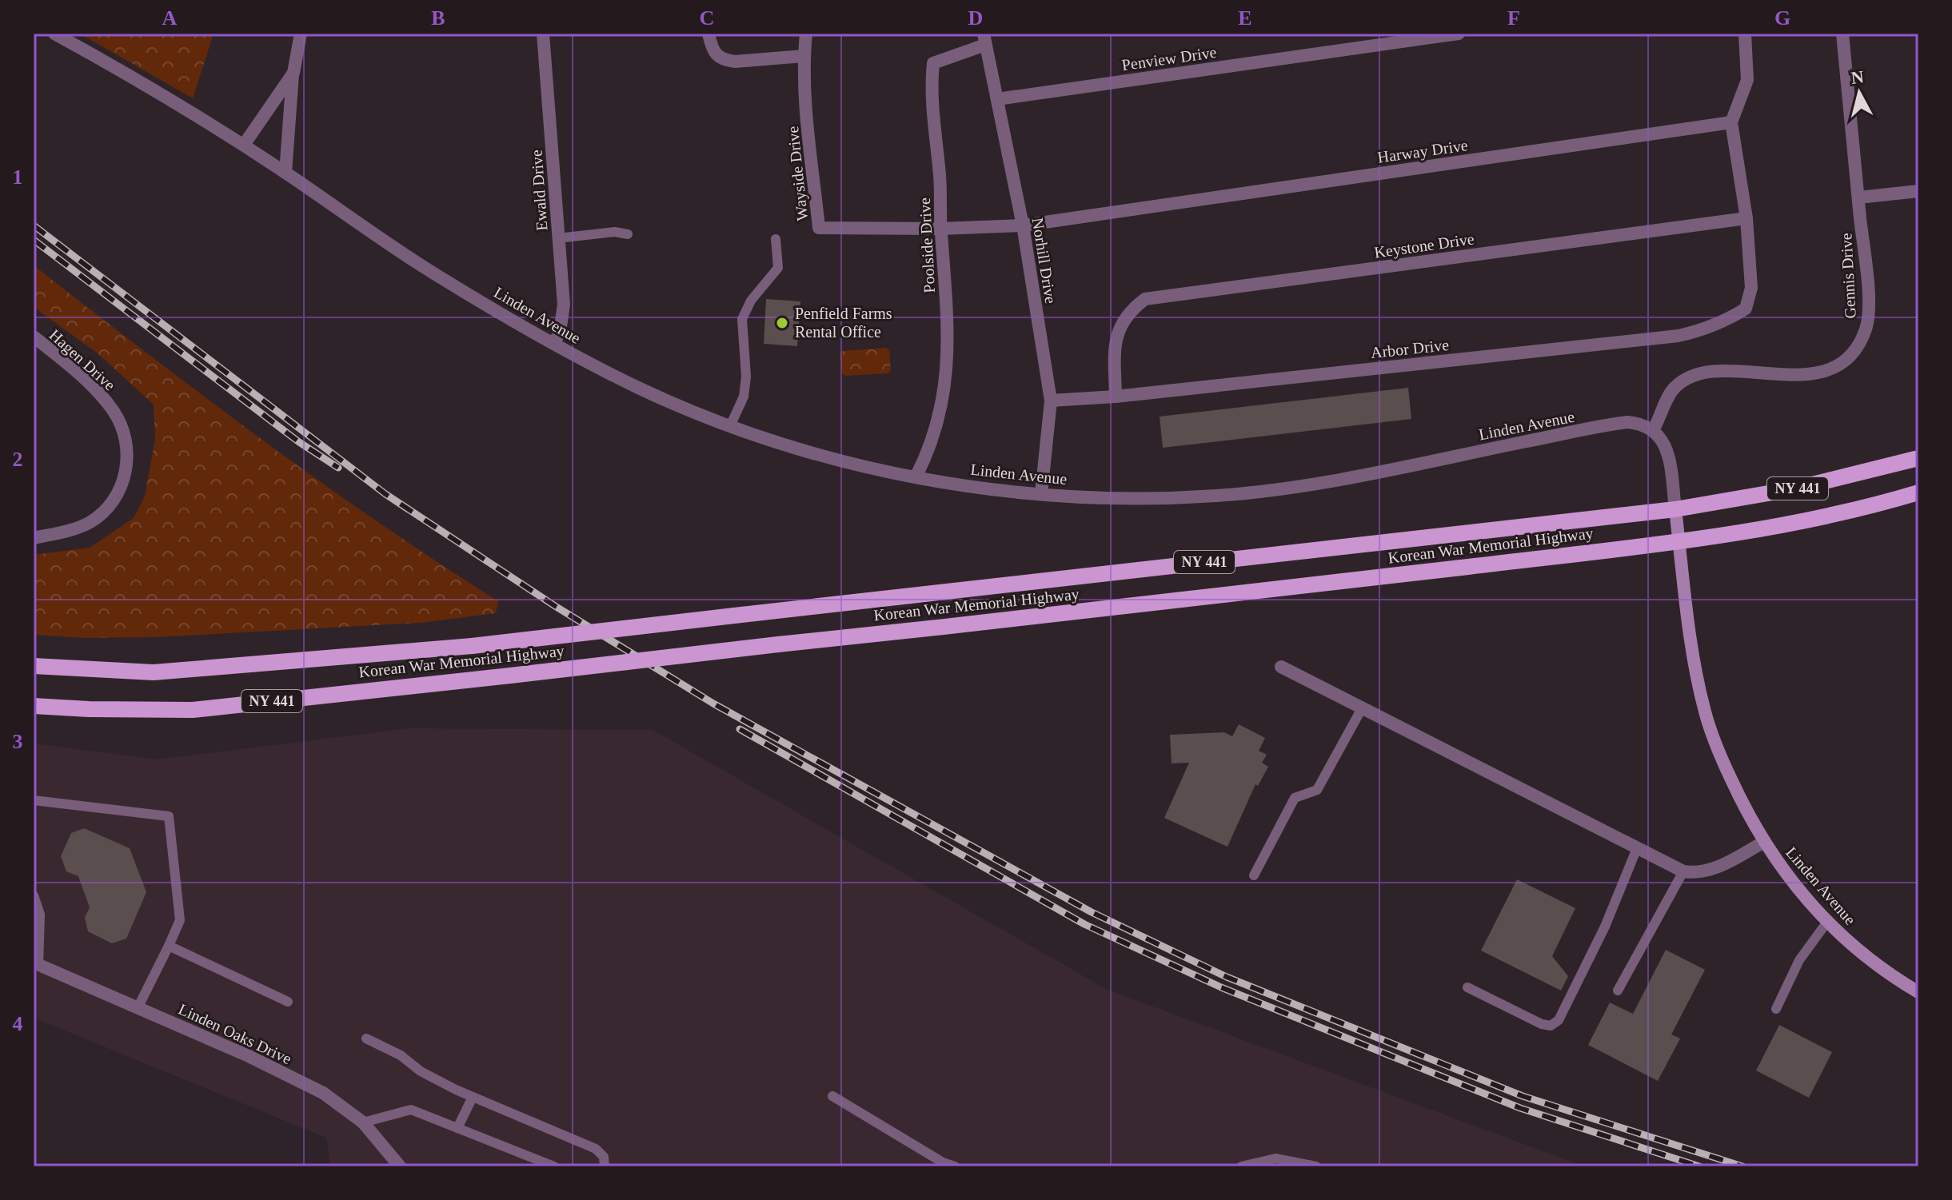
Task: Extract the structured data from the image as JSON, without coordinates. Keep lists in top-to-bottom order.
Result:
{
  "streets": {
    "main road": ["Linden Avenue", "NY 441", "Korean War Memorial Highway"],
    "street": [
      "Penview Drive",
      "Harway Drive",
      "Wayside Drive",
      "Ewald Drive",
      "Poolside Drive",
      "Keystone Drive",
      "Norhill Drive",
      "Gennis Drive",
      "Arbor Drive",
      "Hagen Drive",
      "Linden Oaks Drive"
    ]
  },
  "crossings": [
    ["Penview Drive", "Norhill Drive"],
    ["Harway Drive", "Wayside Drive"],
    ["Harway Drive", "Poolside Drive"],
    ["Harway Drive", "Norhill Drive"],
    ["Wayside Drive", "Poolside Drive"],
    ["Ewald Drive", "Linden Avenue"],
    ["Poolside Drive", "Norhill Drive"],
    ["Poolside Drive", "Linden Avenue"],
    ["Keystone Drive", "Arbor Drive"],
    ["Norhill Drive", "Linden Avenue"],
    ["Norhill Drive", "Arbor Drive"],
    ["Gennis Drive", "Linden Avenue"],
    ["Linden Avenue", "Korean War Memorial Highway"]
  ],
  "places": ["Penfield Farms Rental Office"],
  "north": "top",
  "grid": {
    "columns": [
      "A",
      "B",
      "C",
      "D",
      "E",
      "F",
      "G"
    ],
    "rows": [
      "1",
      "2",
      "3",
      "4"
    ]
  }
}
